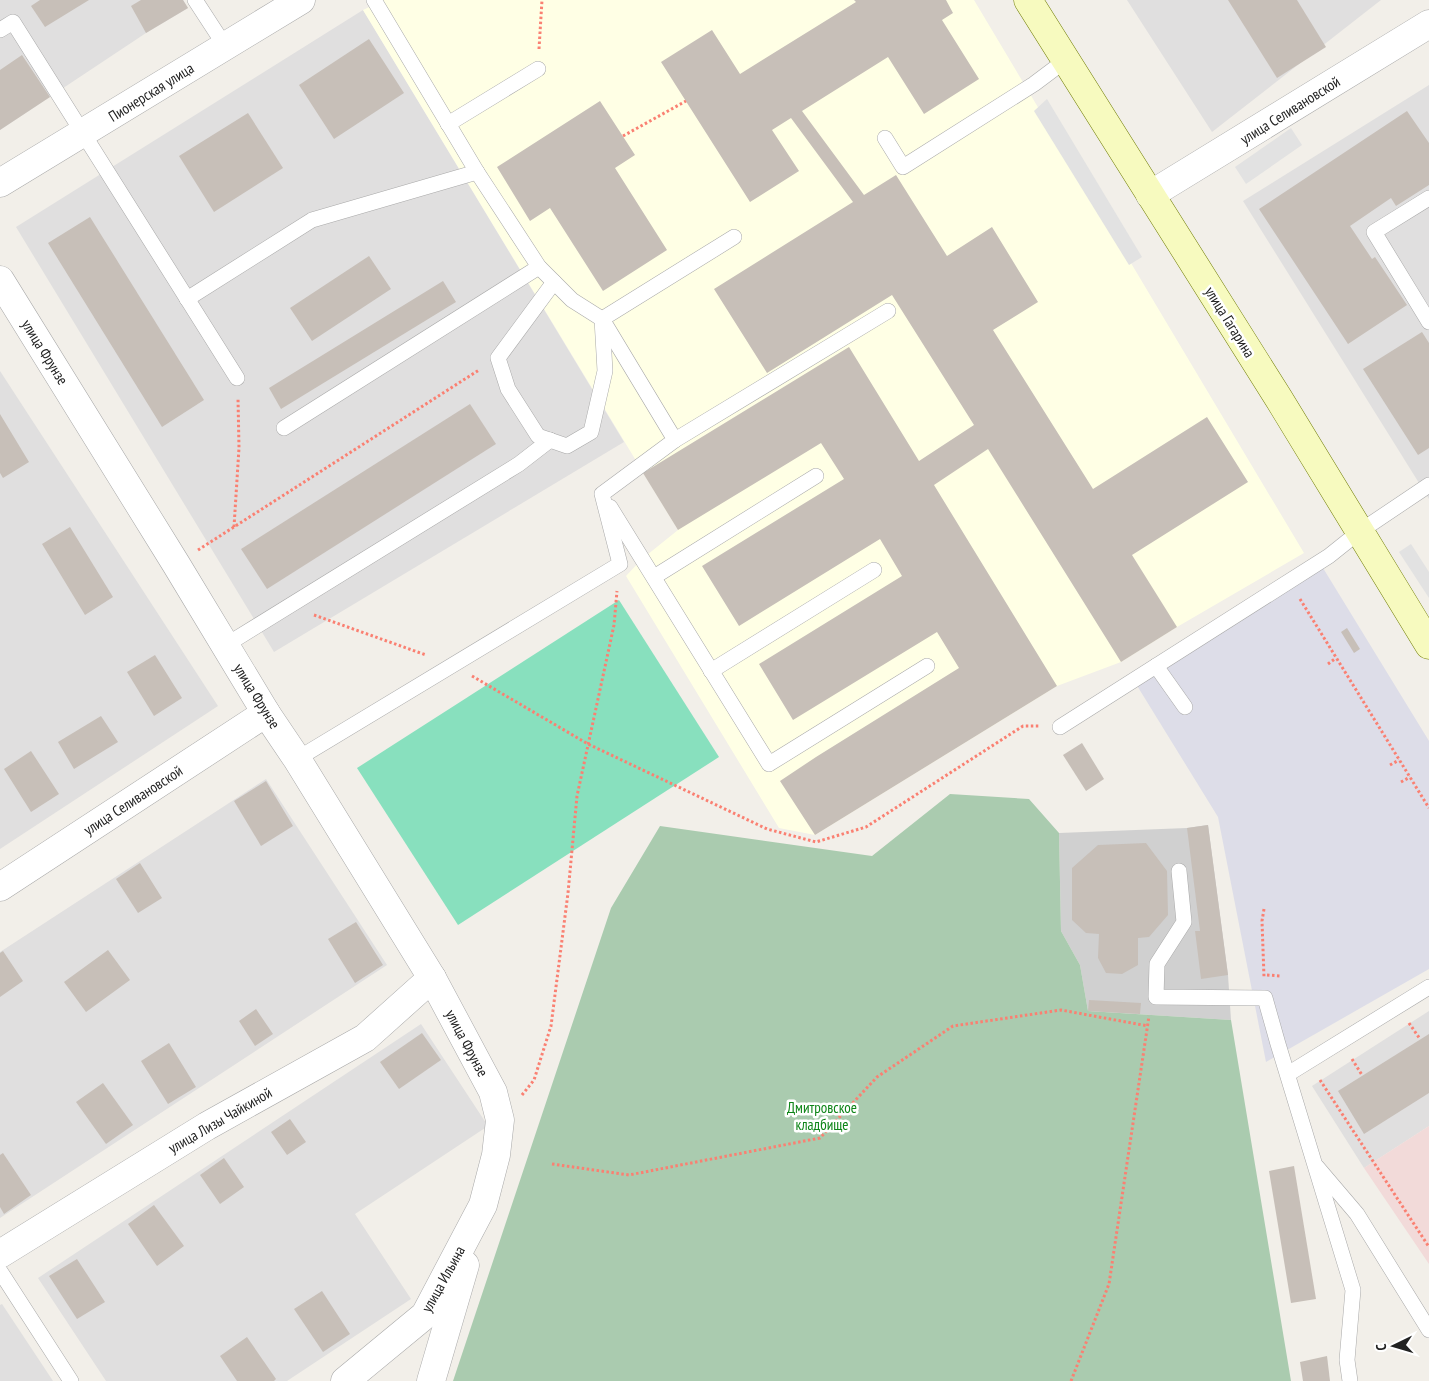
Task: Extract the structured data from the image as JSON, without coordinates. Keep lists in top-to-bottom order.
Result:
{
  "streets": {
    "main road": ["улица Гагарина"],
    "street": [
      "Пионерская улица",
      "улица Селивановской",
      "улица Фрунзе",
      "улица Лизы Чайкиной",
      "улица Ильина"
    ]
  },
  "crossings": [
    ["улица Селивановской", "улица Гагарина"],
    ["улица Селивановской", "улица Фрунзе"],
    ["улица Фрунзе", "улица Лизы Чайкиной"],
    ["улица Фрунзе", "улица Ильина"]
  ],
  "parks": ["Дмитровское кладбище"],
  "north": "left"
}
